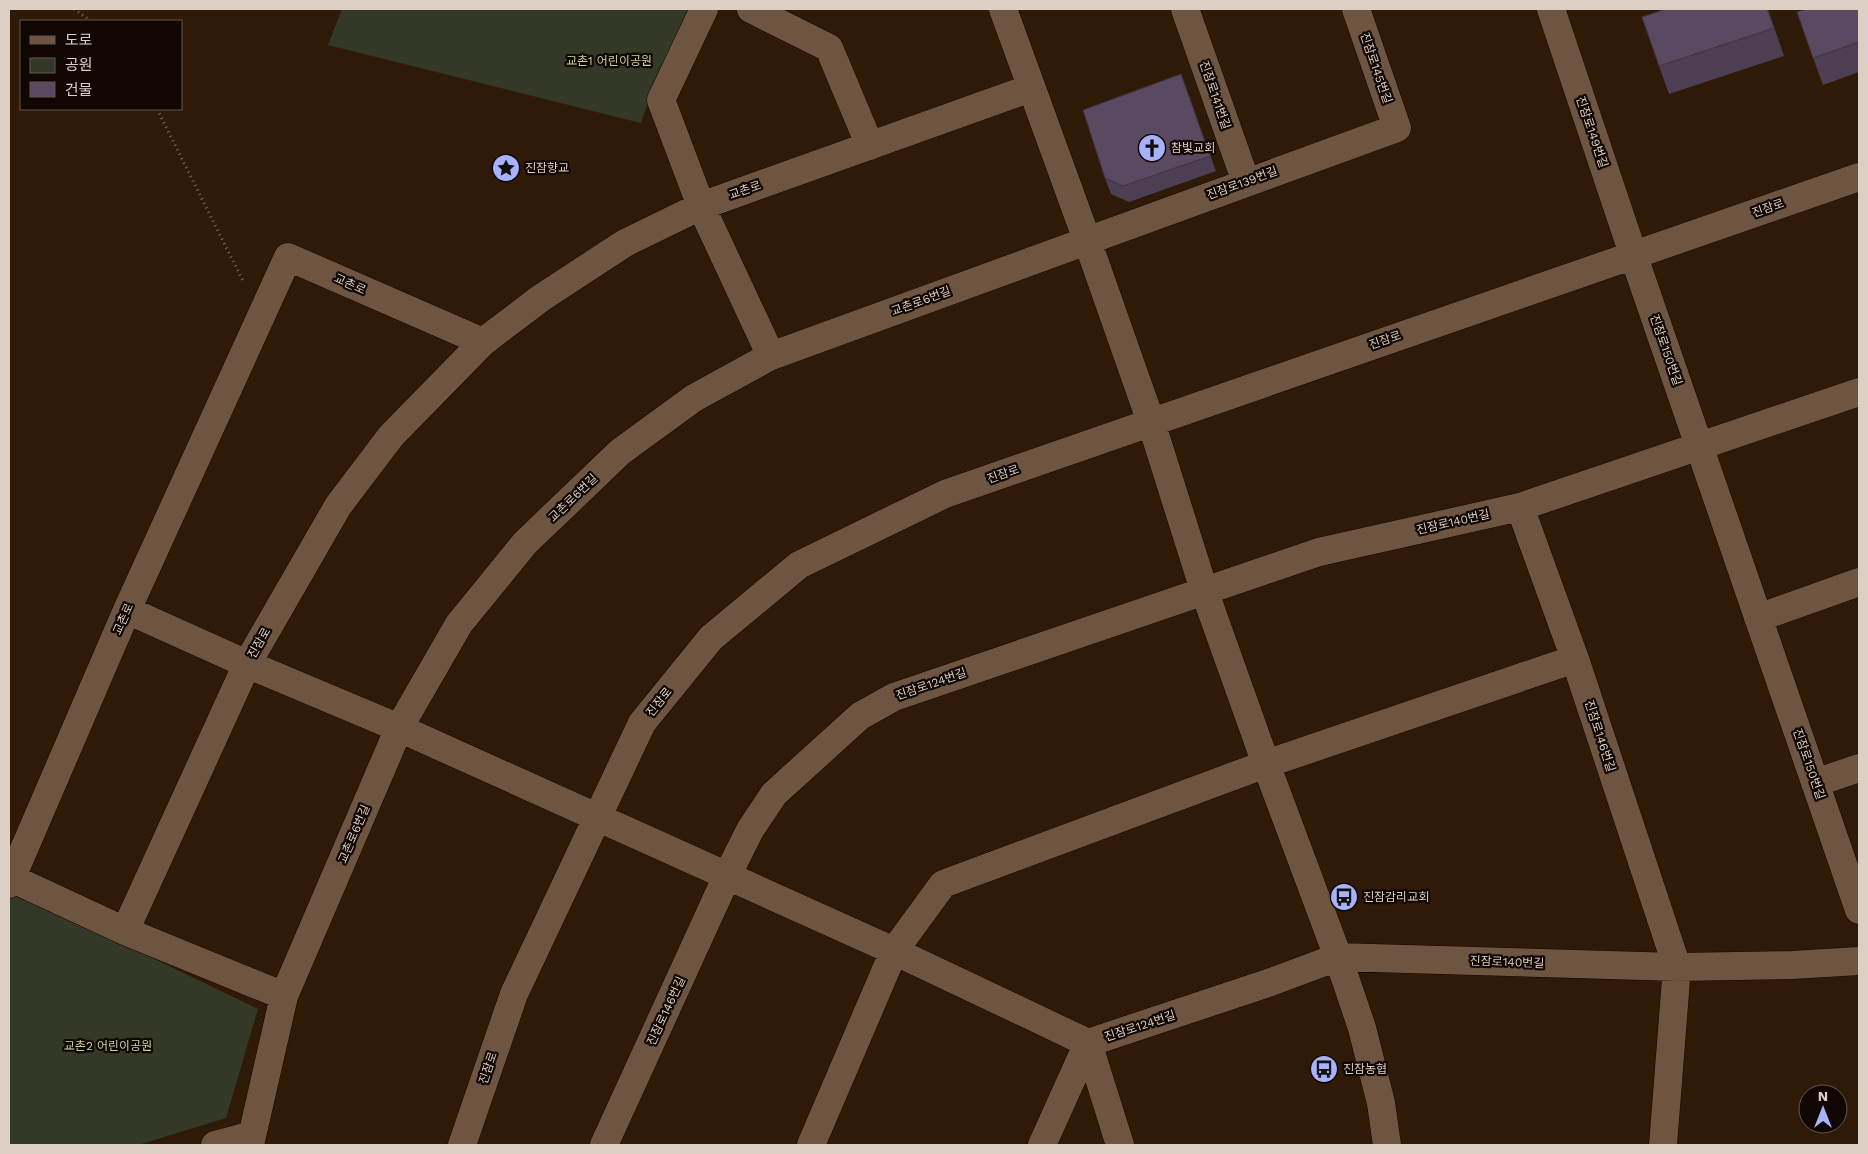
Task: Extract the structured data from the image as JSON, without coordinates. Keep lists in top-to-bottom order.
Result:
{
  "streets": {
    "street": [
      "진잠로145번길",
      "진잠로141번길",
      "진잠로149번길",
      "진잠로139번길",
      "교촌로",
      "진잠로",
      "교촌로6번길",
      "진잠로150번길",
      "진잠로140번길",
      "진잠로124번길",
      "진잠로146번길"
    ]
  },
  "crossings": [
    ["진잠로145번길", "진잠로139번길"],
    ["진잠로141번길", "진잠로139번길"],
    ["진잠로149번길", "진잠로"],
    ["진잠로149번길", "진잠로150번길"],
    ["진잠로139번길", "교촌로6번길"],
    ["교촌로", "진잠로"],
    ["교촌로", "진잠로124번길"],
    ["진잠로", "진잠로150번길"],
    ["진잠로", "진잠로124번길"],
    ["교촌로6번길", "진잠로124번길"],
    ["진잠로150번길", "진잠로140번길"],
    ["진잠로140번길", "진잠로124번길"],
    ["진잠로140번길", "진잠로146번길"],
    ["진잠로124번길", "진잠로146번길"]
  ],
  "parks": ["교촌1 어린이공원", "교촌2 어린이공원"],
  "places": {
    "church": ["참빛교회"],
    "place": ["진잠향교"],
    "bus stop": ["진잠감리교회", "진잠농협"]
  },
  "legend": ["도로", "공원", "건물"],
  "north": "top"
}
